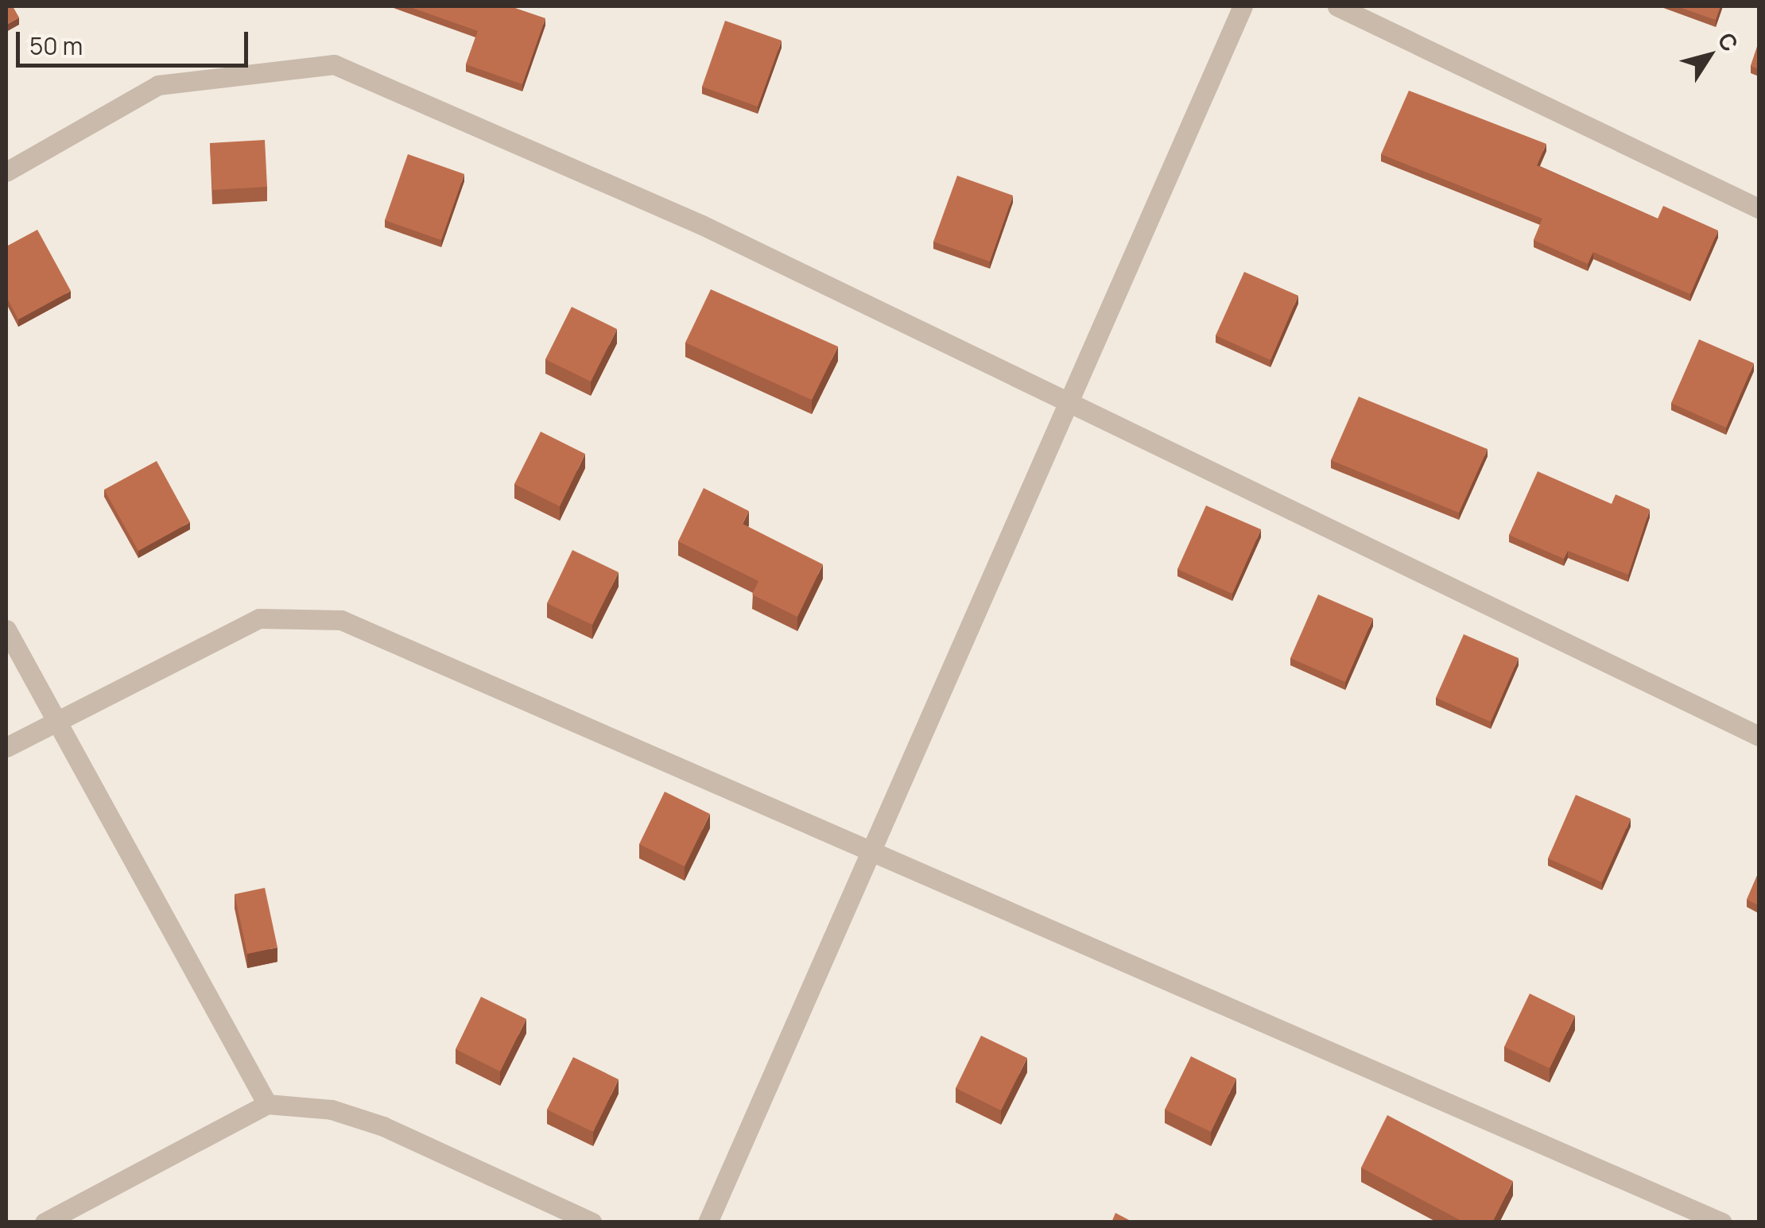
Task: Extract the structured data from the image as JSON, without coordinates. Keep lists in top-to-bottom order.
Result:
{
  "scale_bar": "50 m",
  "north": "top right"
}
